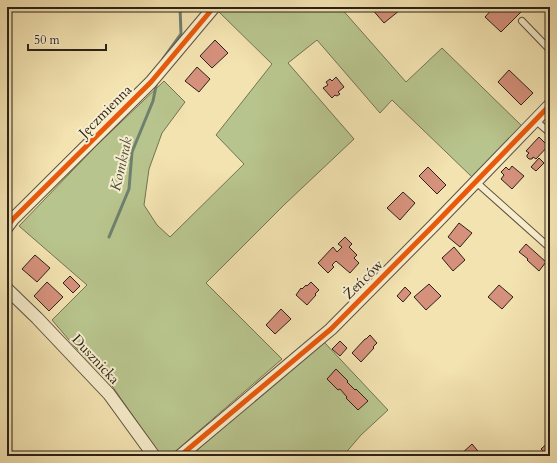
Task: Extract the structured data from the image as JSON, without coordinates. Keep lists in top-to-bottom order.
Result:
{
  "streets": {
    "street": ["Jęczmienna", "Żeńców", "Dusznicka"]
  },
  "water": ["Komkrak"],
  "scale_bar": "50 m"
}
